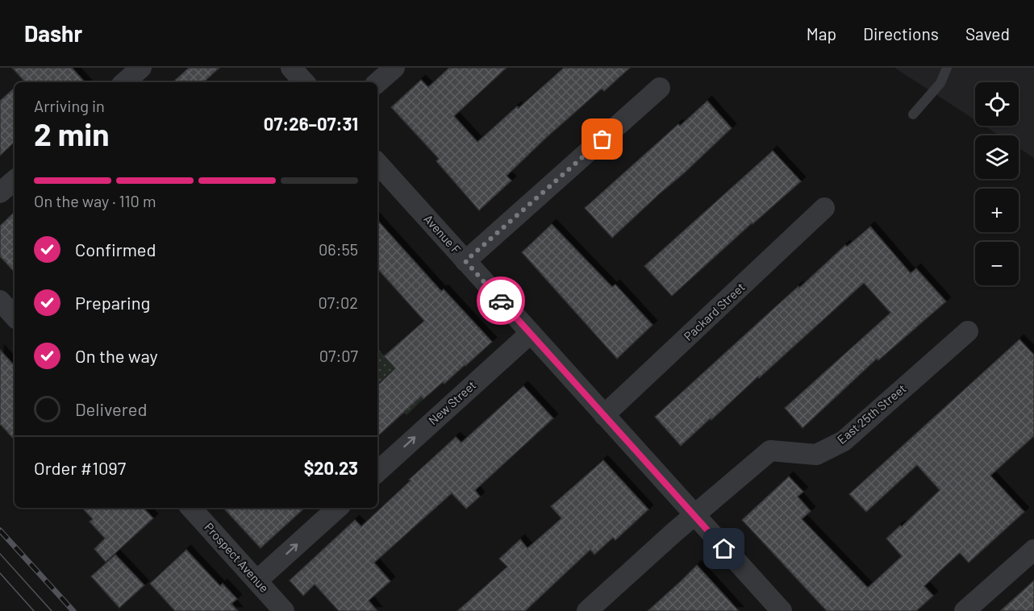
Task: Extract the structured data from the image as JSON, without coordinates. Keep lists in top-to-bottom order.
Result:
{
  "streets": {
    "street": [
      "Avenue F",
      "Packard Street",
      "New Street",
      "East 25th Street",
      "Prospect Avenue"
    ]
  },
  "crossings": [
    ["Avenue F", "Packard Street"],
    ["Avenue F", "New Street"],
    ["Avenue F", "East 25th Street"]
  ],
  "one_way": ["New Street"],
  "page": {
    "header": "Dashr",
    "nav": ["Map", "Directions", "Saved"],
    "map_buttons": ["+", "−"],
    "heading": ["2 min", "Arriving in", "07:26–07:31"],
    "panel": ["Order #1097", "$20.23"],
    "bar": "On the way · 110 m",
    "list": [
      ["Confirmed", "06:55"],
      ["Preparing", "07:02"],
      ["On the way", "07:07"],
      "Delivered"
    ]
  }
}
